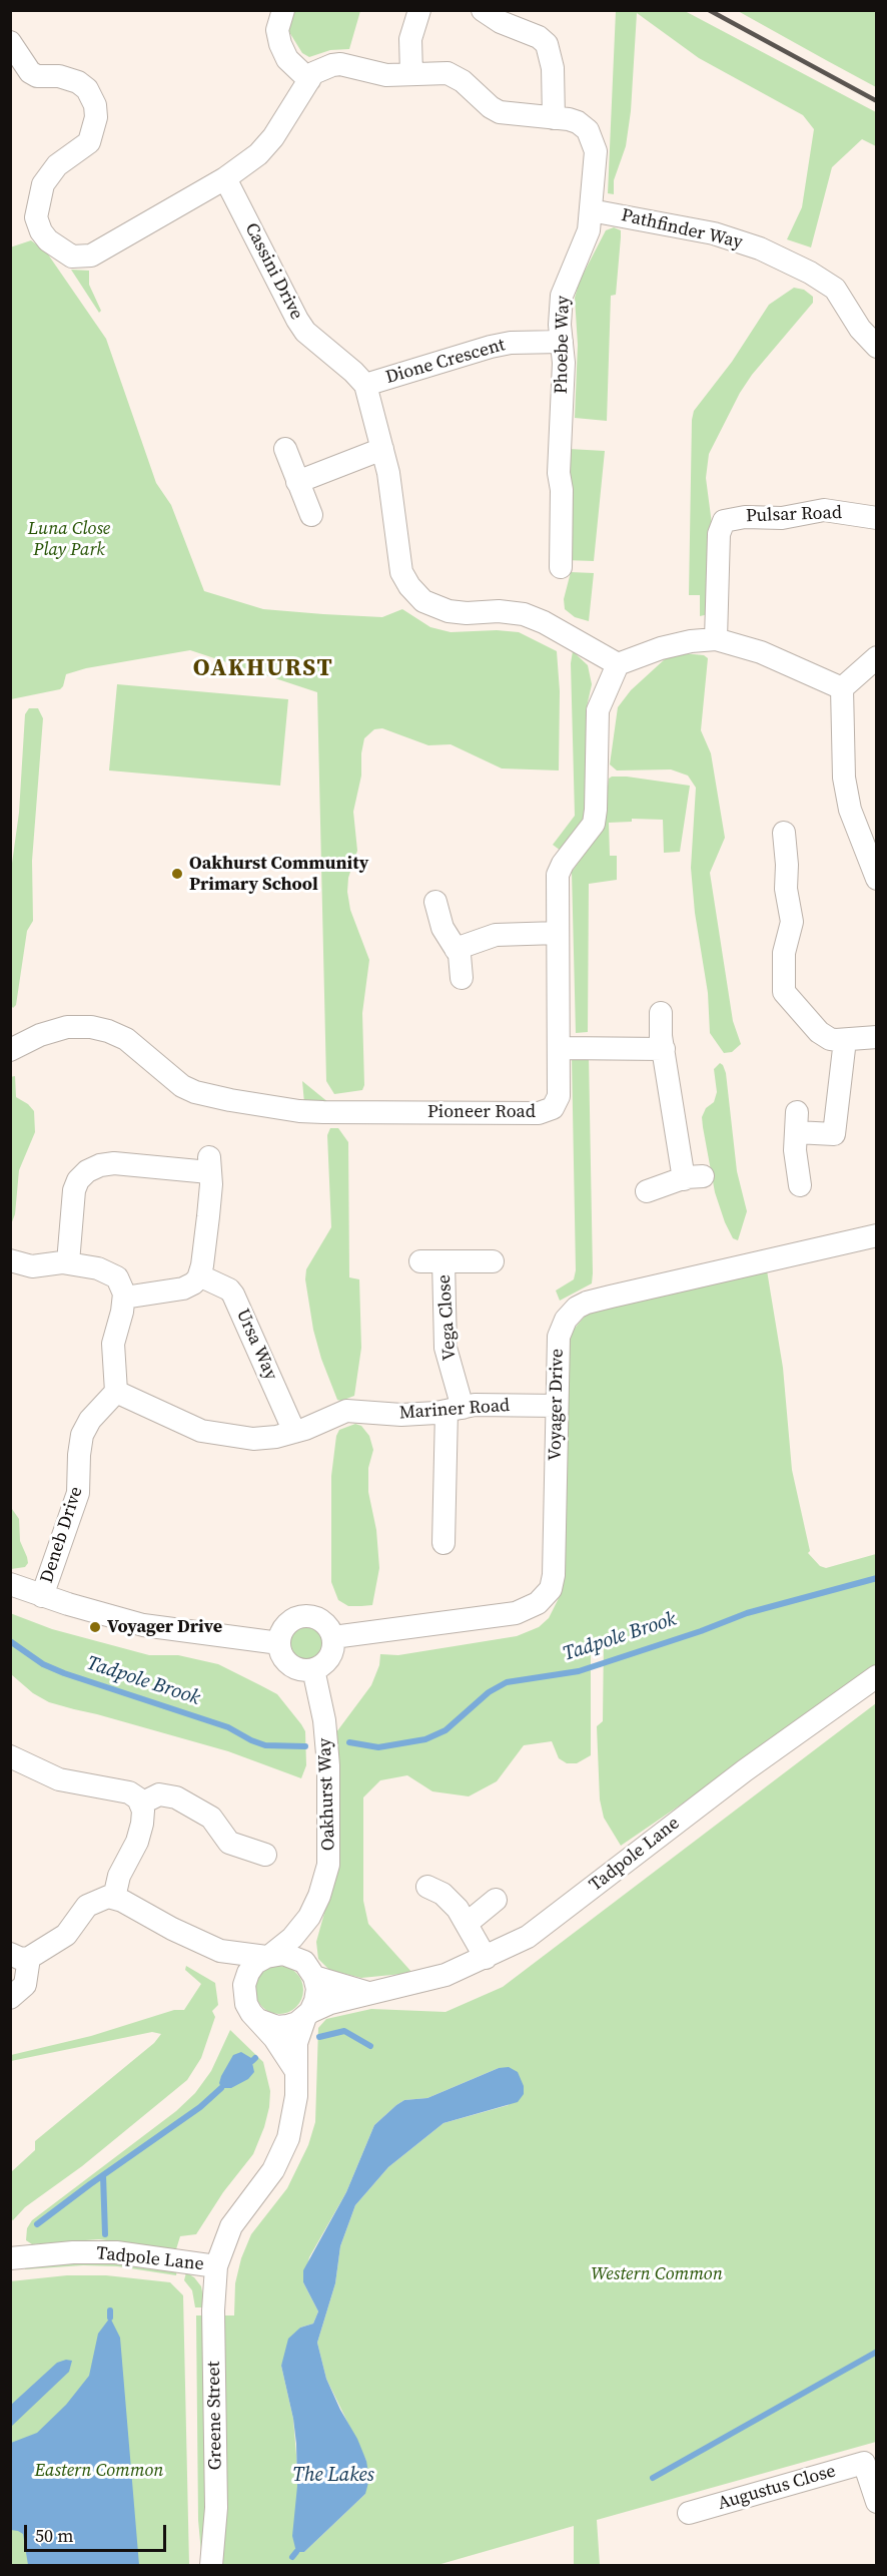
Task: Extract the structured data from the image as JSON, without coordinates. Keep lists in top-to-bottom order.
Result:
{
  "streets": {
    "street": [
      "Pathfinder Way",
      "Cassini Drive",
      "Phoebe Way",
      "Dione Crescent",
      "Pulsar Road",
      "Pioneer Road",
      "Vega Close",
      "Ursa Way",
      "Voyager Drive",
      "Mariner Road",
      "Deneb Drive",
      "Oakhurst Way",
      "Tadpole Lane",
      "Greene Street",
      "Augustus Close"
    ]
  },
  "crossings": [
    ["Pathfinder Way", "Phoebe Way"],
    ["Cassini Drive", "Phoebe Way"],
    ["Cassini Drive", "Dione Crescent"],
    ["Cassini Drive", "Pioneer Road"],
    ["Phoebe Way", "Dione Crescent"],
    ["Vega Close", "Mariner Road"],
    ["Ursa Way", "Mariner Road"],
    ["Voyager Drive", "Mariner Road"],
    ["Voyager Drive", "Oakhurst Way"],
    ["Mariner Road", "Deneb Drive"],
    ["Oakhurst Way", "Tadpole Lane"],
    ["Tadpole Lane", "Greene Street"]
  ],
  "districts": ["OAKHURST"],
  "water": ["Tadpole Brook", "The Lakes"],
  "parks": ["Luna Close Play Park", "Western Common", "Eastern Common"],
  "places": ["Oakhurst Community Primary School", "Voyager Drive"],
  "scale_bar": "50 m"
}
